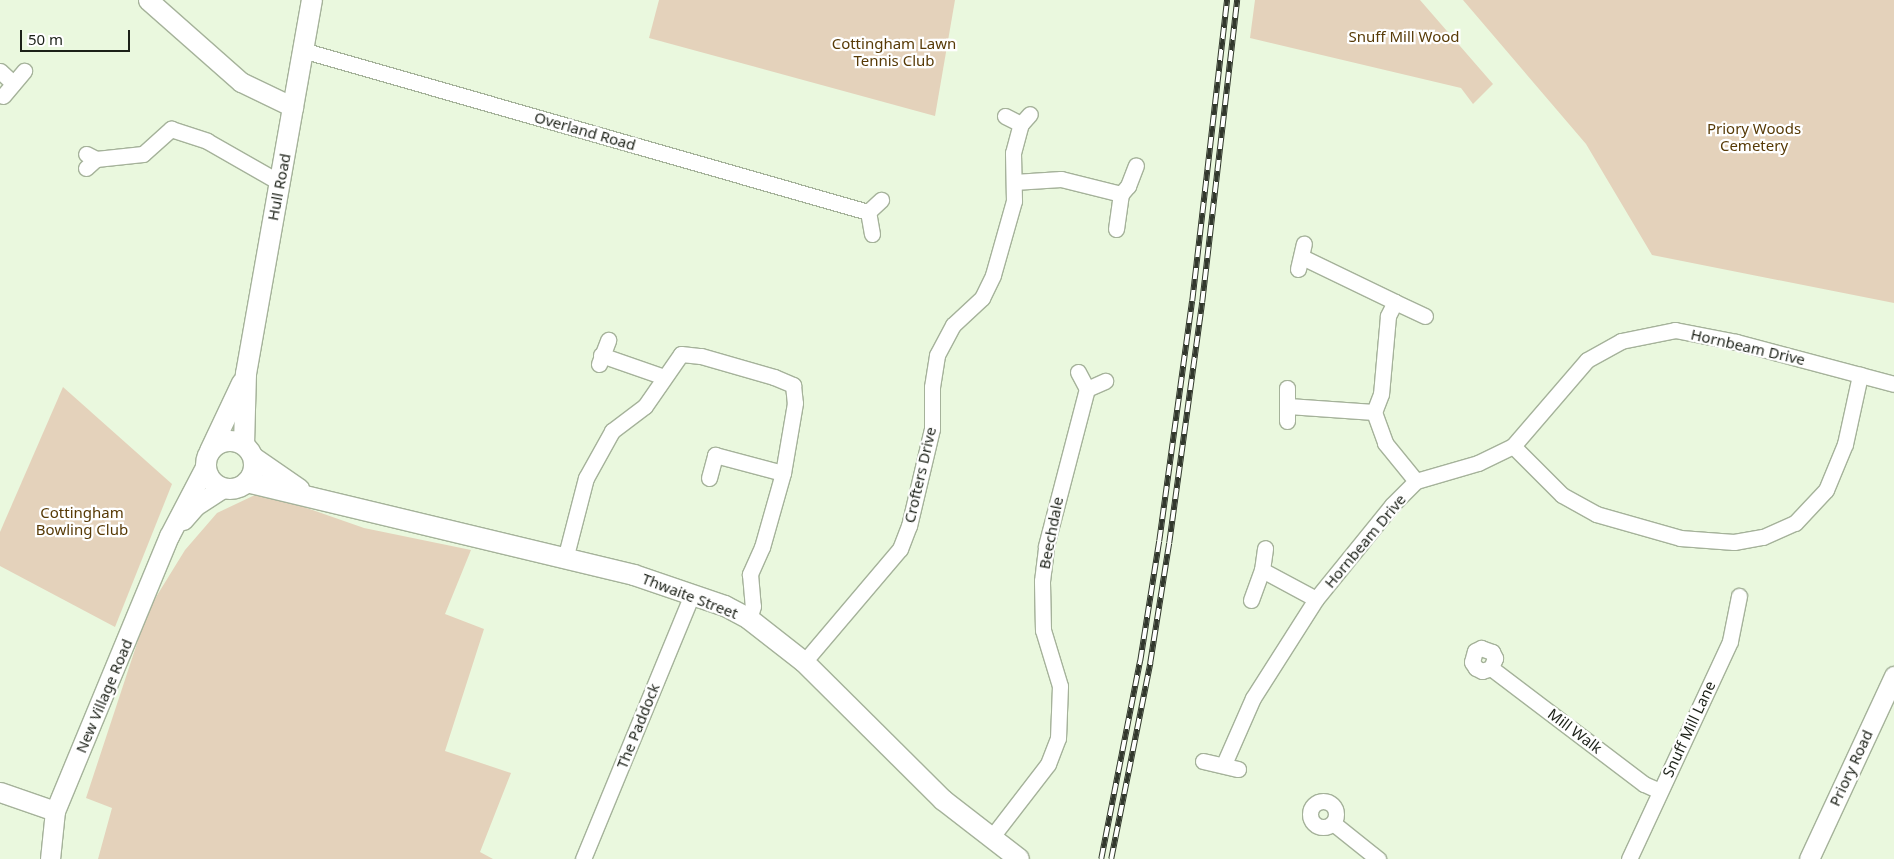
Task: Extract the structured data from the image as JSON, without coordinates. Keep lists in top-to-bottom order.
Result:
{
  "streets": {
    "main road": ["Hull Road", "Thwaite Street"],
    "street": [
      "Overland Road",
      "Hornbeam Drive",
      "Crofters Drive",
      "Beechdale",
      "New Village Road",
      "The Paddock",
      "Snuff Mill Lane",
      "Mill Walk",
      "Priory Road"
    ]
  },
  "crossings": [
    ["Overland Road", "Hull Road"],
    ["Hull Road", "Thwaite Street"],
    ["Crofters Drive", "Thwaite Street"],
    ["Beechdale", "Thwaite Street"],
    ["Thwaite Street", "The Paddock"],
    ["Snuff Mill Lane", "Mill Walk"]
  ],
  "parks": [
    "Snuff Mill Wood",
    "Cottingham Lawn Tennis Club",
    "Priory Woods Cemetery",
    "Cottingham Bowling Club"
  ],
  "scale_bar": "50 m"
}
